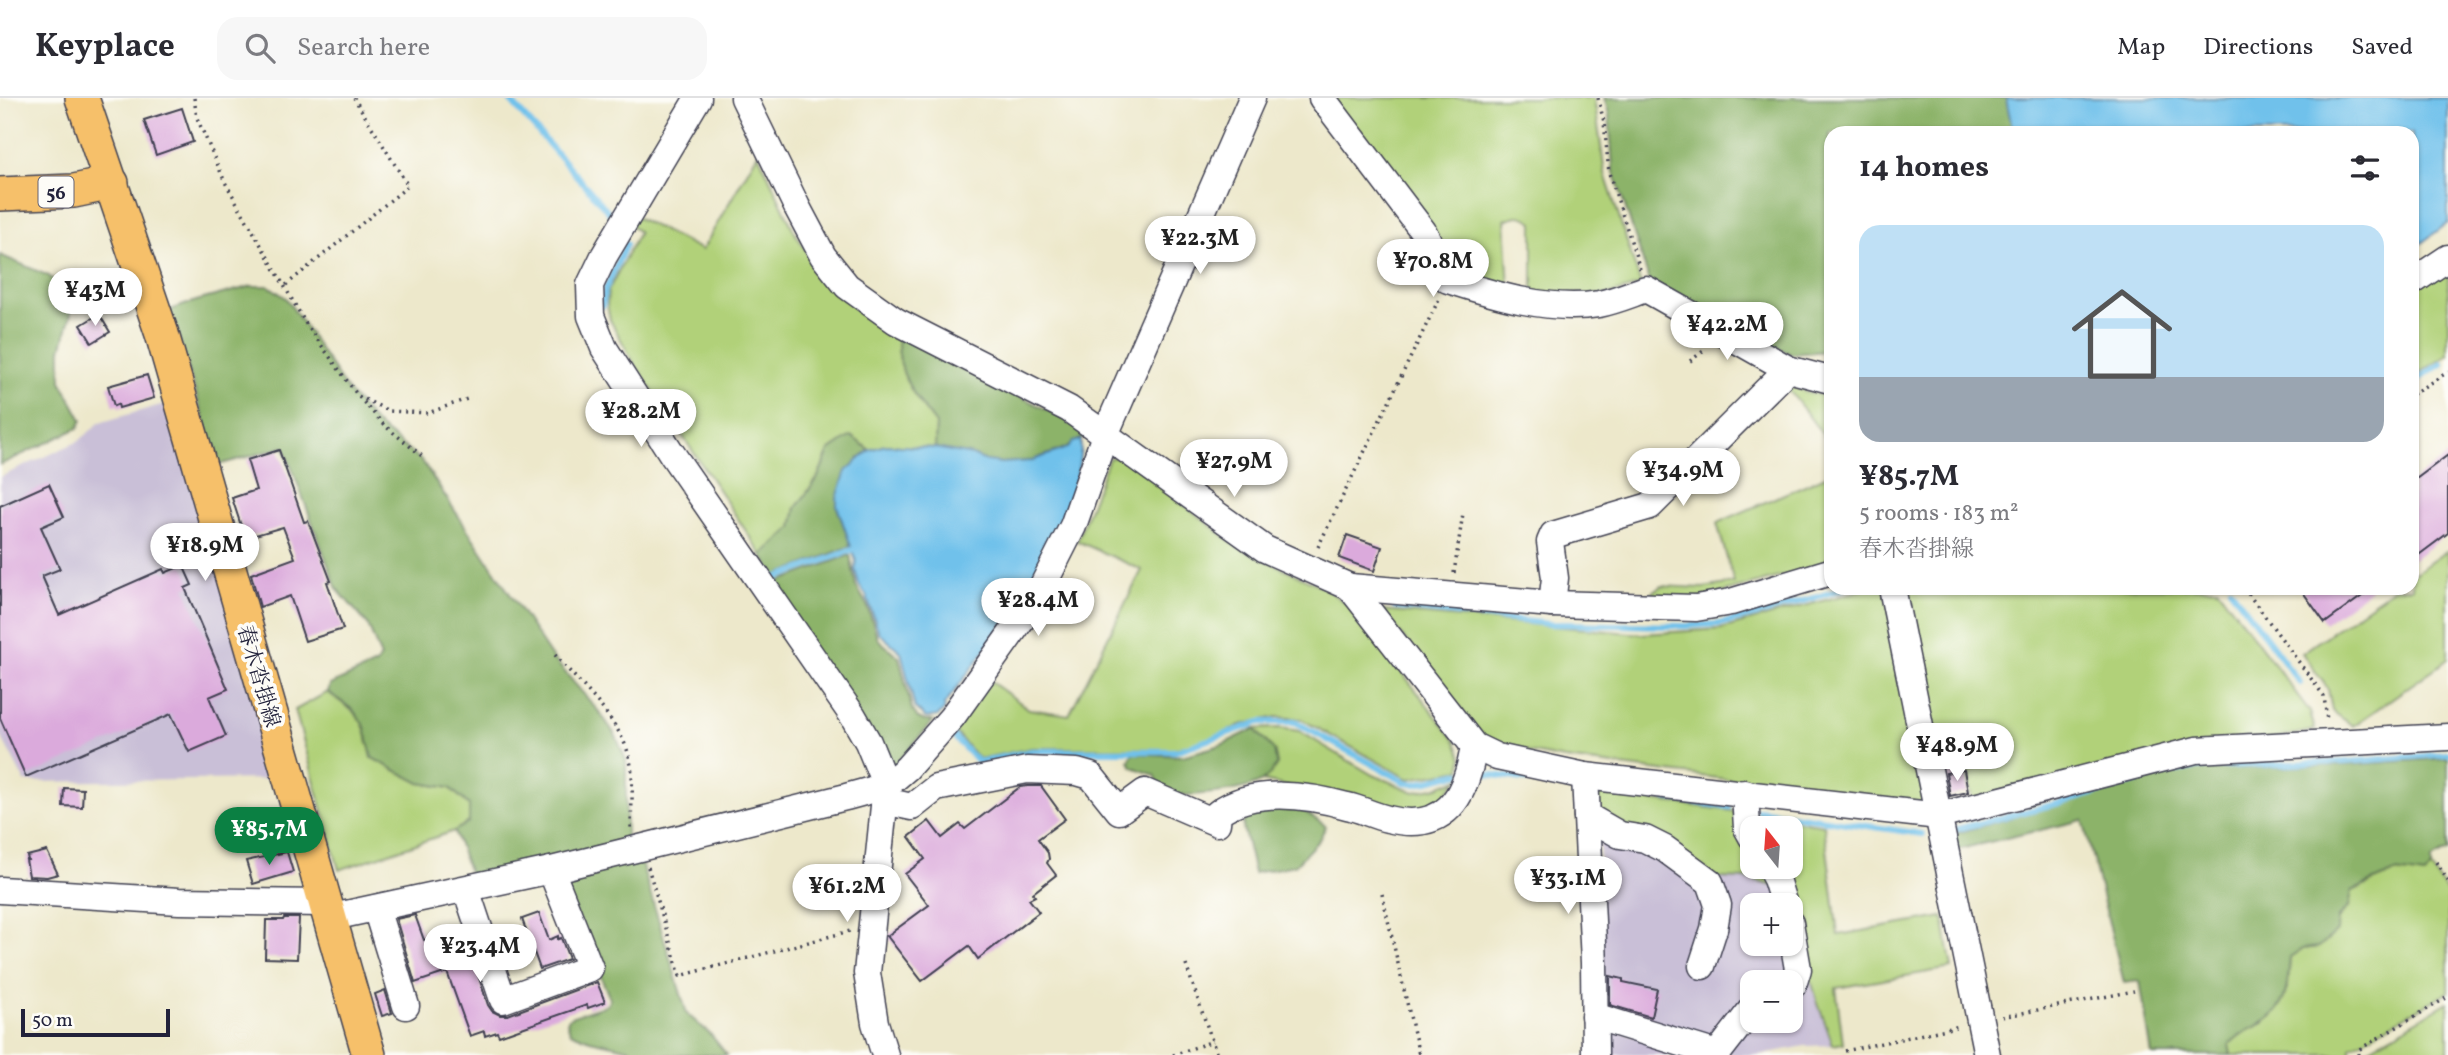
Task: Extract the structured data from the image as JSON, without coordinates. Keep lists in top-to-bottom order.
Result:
{
  "streets": {
    "main road": ["56", "春木沓掛線"]
  },
  "crossings": [
    ["56", "春木沓掛線"]
  ],
  "scale_bar": "50 m",
  "north": "top",
  "page": {
    "header": "Keyplace",
    "search": "Search here",
    "nav": ["Map", "Directions", "Saved"],
    "heading": "14 homes",
    "list": [
      {
        "name": "¥85.7M",
        "note": "5 rooms · 183 m² · 春木沓掛線"
      }
    ],
    "price": [
      "¥22.3M",
      "¥70.8M",
      "¥43M",
      "¥42.2M",
      "¥28.2M",
      "¥27.9M",
      "¥34.9M",
      "¥18.9M",
      "¥28.4M",
      "¥48.9M",
      "¥85.7M",
      "¥33.1M",
      "¥61.2M",
      "¥23.4M"
    ],
    "map_buttons": ["+", "−"],
    "scale": "50 m"
  }
}
